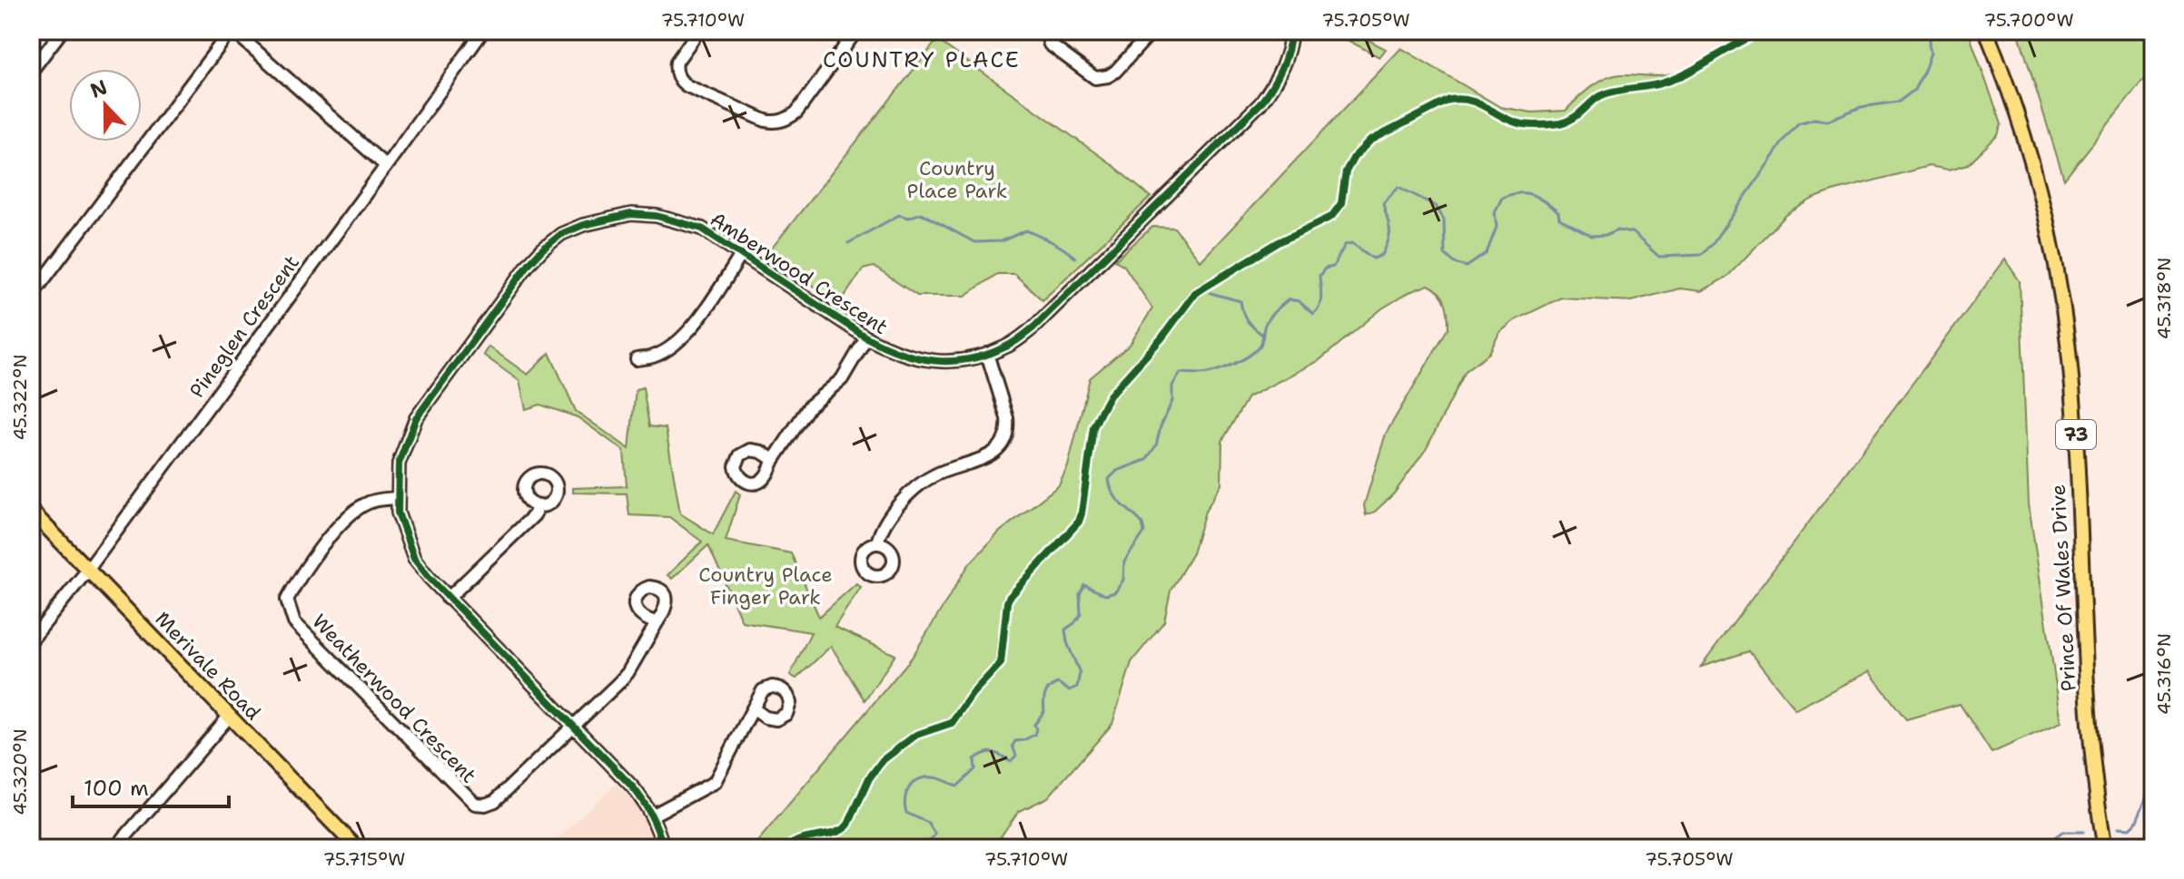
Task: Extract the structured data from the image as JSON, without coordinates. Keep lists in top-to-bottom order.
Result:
{
  "streets": {
    "main road": ["73", "Prince Of Wales Drive", "Merivale Road"],
    "street": ["Amberwood Crescent", "Pineglen Crescent", "Weatherwood Crescent"]
  },
  "crossings": [
    ["Amberwood Crescent", "Weatherwood Crescent"],
    ["Pineglen Crescent", "Merivale Road"]
  ],
  "districts": ["COUNTRY PLACE"],
  "parks": ["Country Place Park", "Country Place Finger Park"],
  "scale_bar": "100 m",
  "north": "top",
  "coordinates": [
    "75.710°W",
    "75.705°W",
    "75.700°W",
    "45.318°N",
    "45.322°N",
    "45.316°N",
    "45.320°N",
    "75.715°W"
  ]
}
